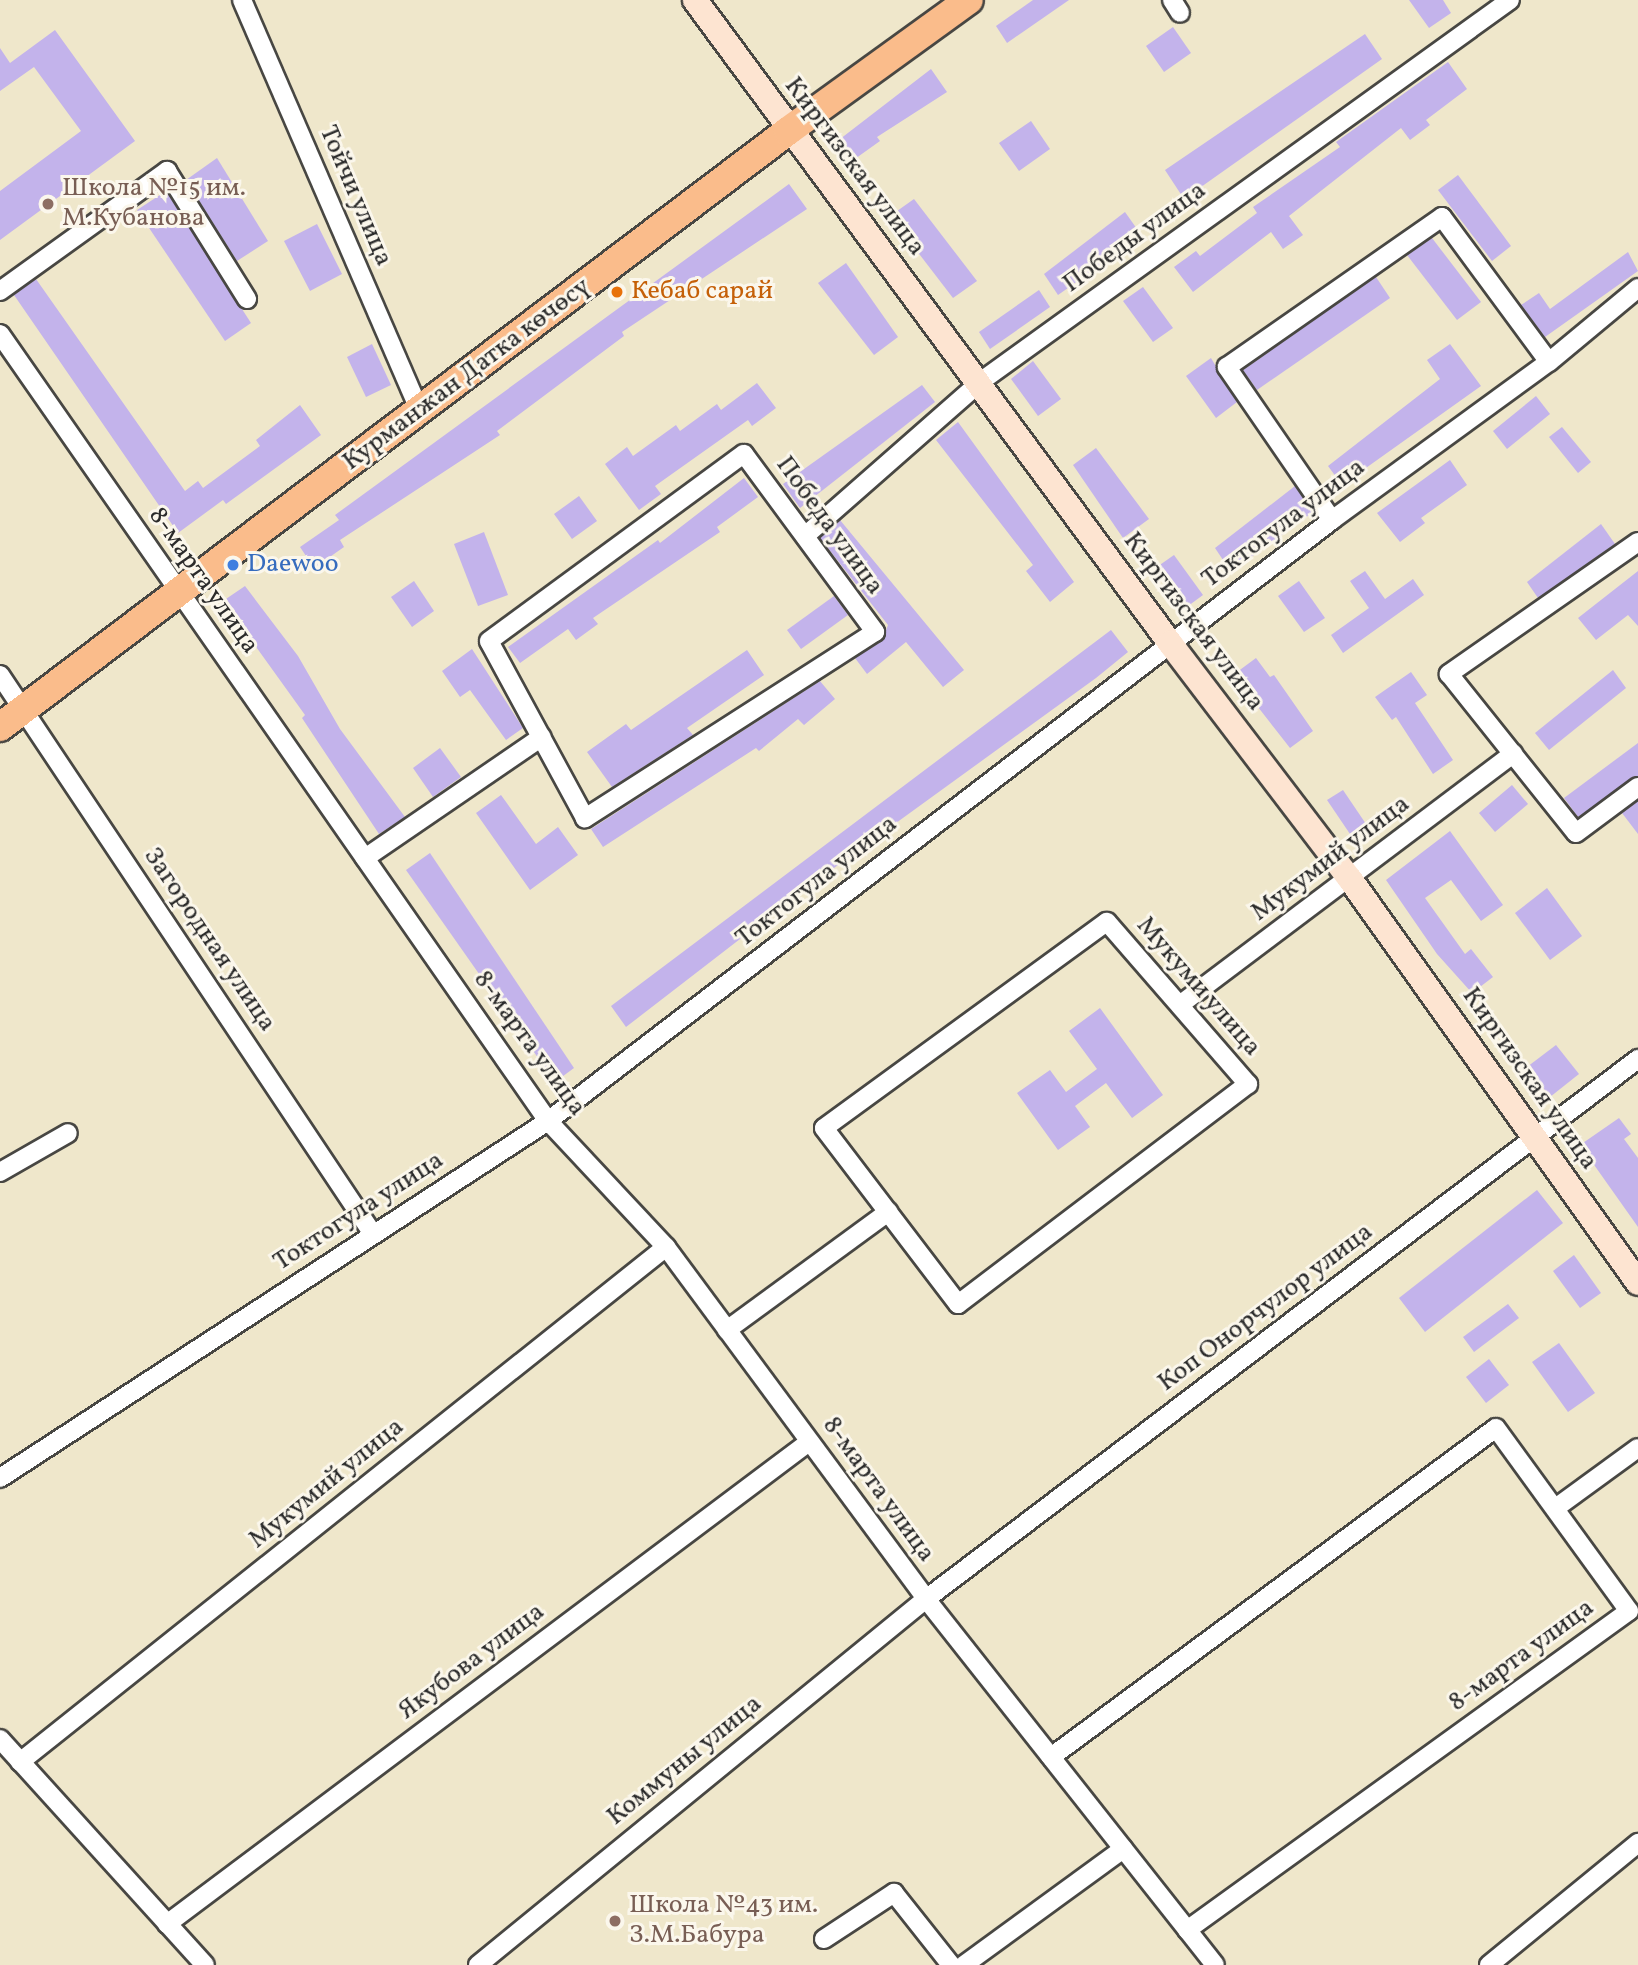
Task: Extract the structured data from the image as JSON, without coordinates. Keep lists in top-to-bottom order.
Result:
{
  "streets": {
    "main road": ["Курманжан Датка көчөсү"],
    "street": [
      "Киргизская улица",
      "Тойчи улица",
      "Победы улица",
      "Токтогула улица",
      "Победа улица",
      "8-марта улица",
      "Мукумий улица",
      "Загородная улица",
      "Мукуми улица",
      "Коп Онорчулор улица",
      "Якубова улица",
      "Коммуны улица"
    ]
  },
  "crossings": [
    ["Киргизская улица", "Победы улица"],
    ["Киргизская улица", "Курманжан Датка көчөсү"],
    ["Киргизская улица", "Токтогула улица"],
    ["Киргизская улица", "Мукумий улица"],
    ["Киргизская улица", "Коп Онорчулор улица"],
    ["Тойчи улица", "Курманжан Датка көчөсү"],
    ["Победы улица", "Победа улица"],
    ["Курманжан Датка көчөсү", "8-марта улица"],
    ["Курманжан Датка көчөсү", "Загородная улица"],
    ["Токтогула улица", "8-марта улица"],
    ["Токтогула улица", "Загородная улица"],
    ["8-марта улица", "Мукумий улица"],
    ["8-марта улица", "Коп Онорчулор улица"],
    ["8-марта улица", "Якубова улица"],
    ["8-марта улица", "Коммуны улица"],
    ["Мукумий улица", "Мукуми улица"],
    ["Коп Онорчулор улица", "Коммуны улица"]
  ],
  "places": [
    "Школа №15 им. М.Кубанова",
    "Кебаб сарай",
    "Daewoo",
    "Школа №43 им. З.М.Бабура"
  ]
}
